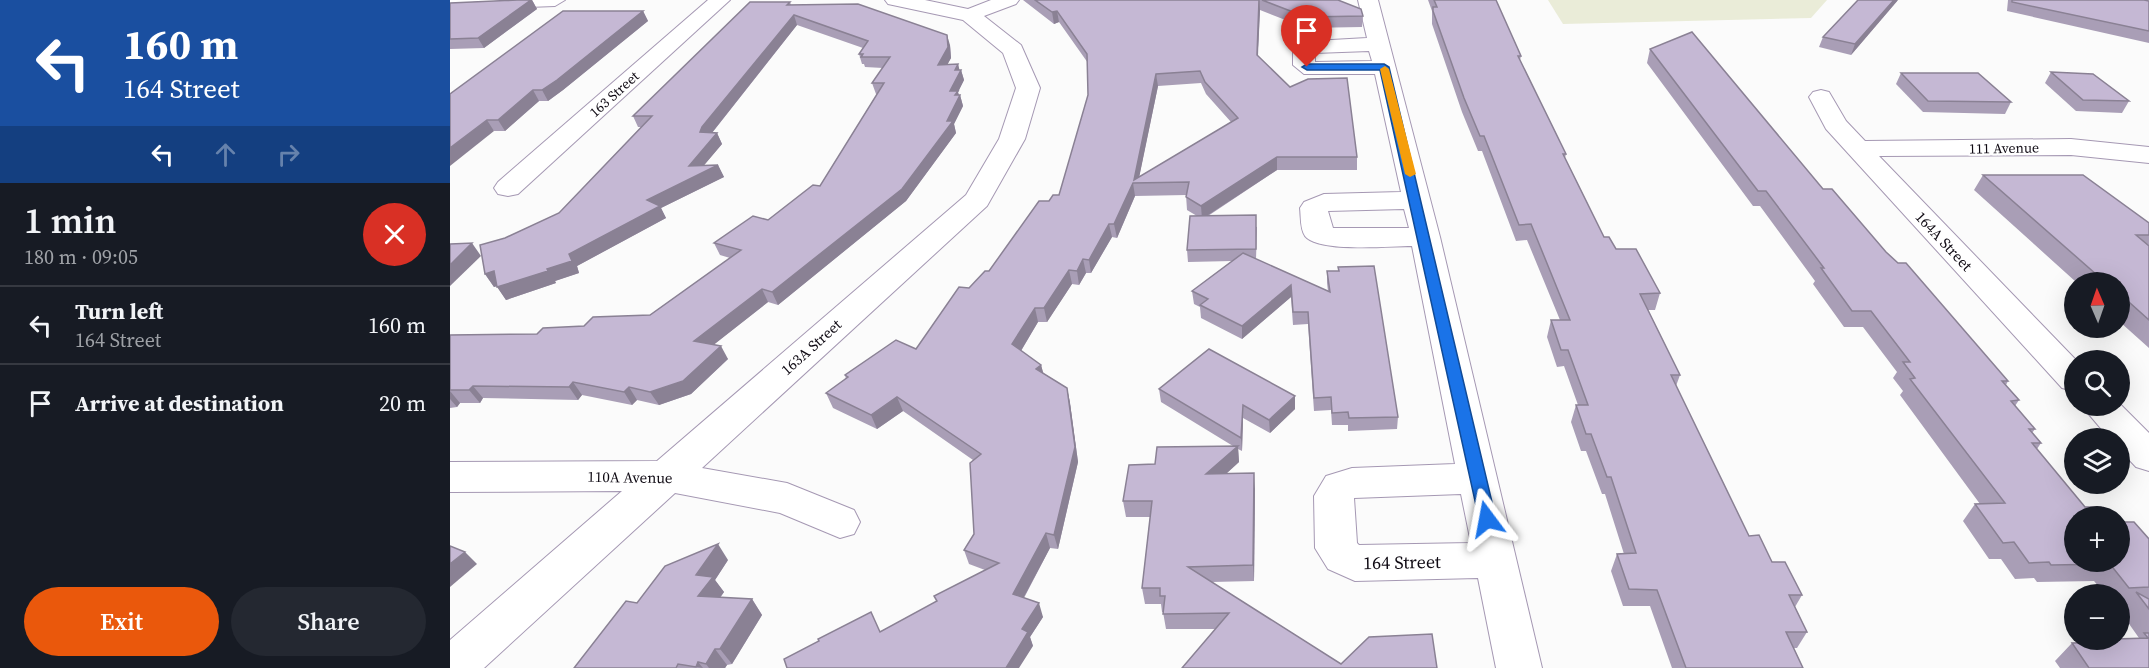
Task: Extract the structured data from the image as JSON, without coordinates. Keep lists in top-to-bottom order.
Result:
{
  "streets": {
    "street": [
      "163 Street",
      "111 Avenue",
      "164A Street",
      "163A Street",
      "110A Avenue",
      "164 Street"
    ]
  },
  "crossings": [
    ["111 Avenue", "164A Street"],
    ["163A Street", "110A Avenue"]
  ],
  "north": "top",
  "page": {
    "turn": ["160 m", "164 Street"],
    "heading": ["1 min", "180 m · 09:05"],
    "map_buttons": ["+", "−"],
    "list": [
      {
        "name": "Turn left",
        "note": "164 Street",
        "value": "160 m"
      },
      {
        "name": "Arrive at destination",
        "value": "20 m"
      }
    ],
    "buttons": ["Exit", "Share"]
  }
}
